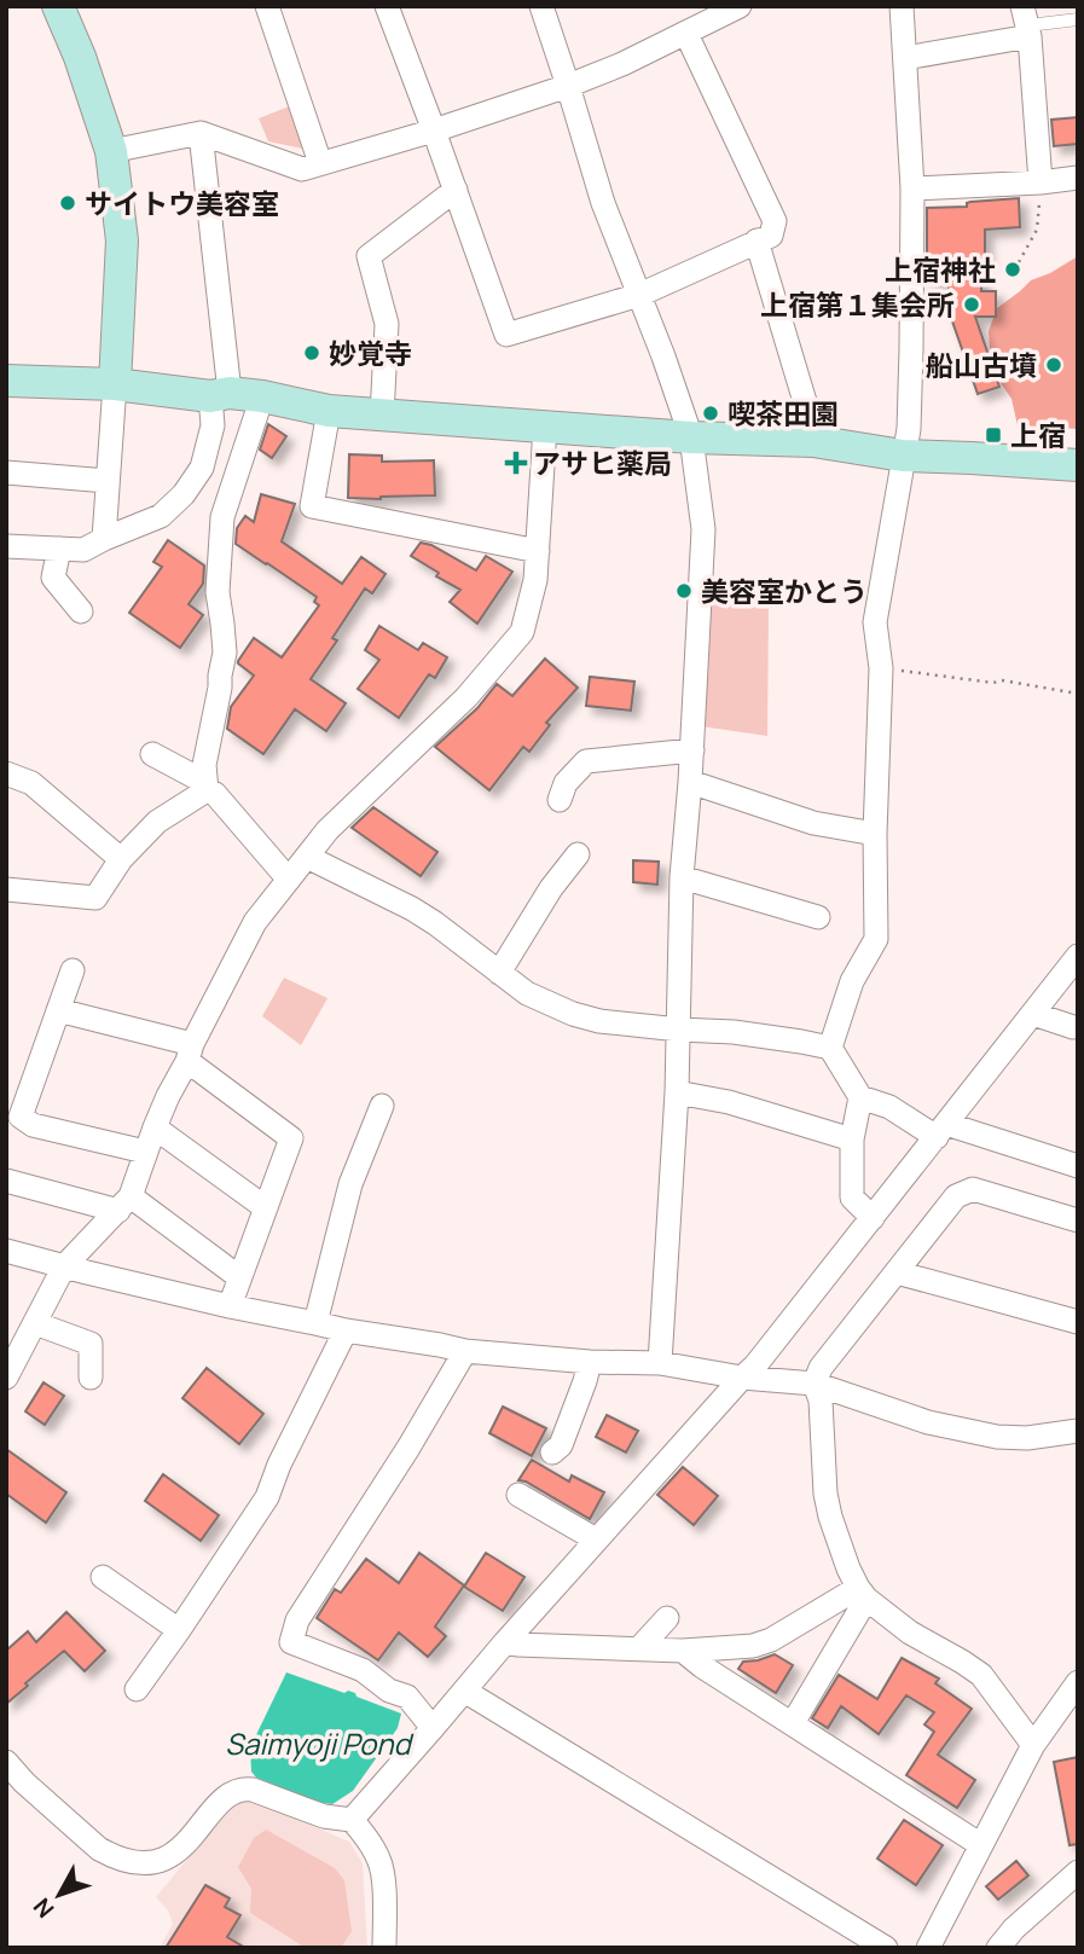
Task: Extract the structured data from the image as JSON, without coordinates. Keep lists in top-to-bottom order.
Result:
{
  "water": ["Saimyoji Pond"],
  "places": {
    "other": [
      "サイトウ美容室",
      "上宿神社",
      "上宿第１集会所",
      "妙覚寺",
      "船山古墳",
      "喫茶田園",
      "美容室かとう"
    ],
    "transit": ["上宿"],
    "health": ["アサヒ薬局"]
  },
  "north": "bottom left"
}
